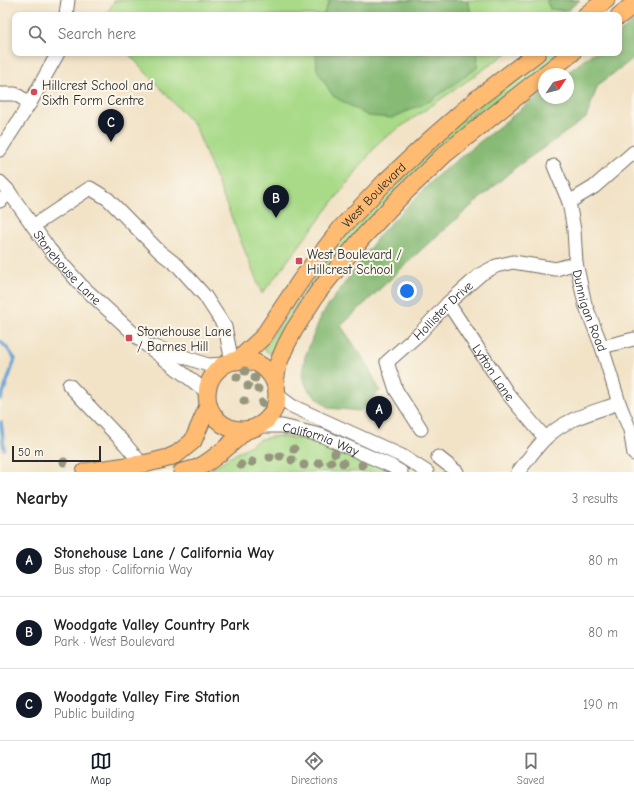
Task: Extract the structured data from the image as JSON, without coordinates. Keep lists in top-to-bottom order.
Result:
{
  "streets": {
    "main road": ["West Boulevard"],
    "street": [
      "Stonehouse Lane",
      "Hollister Drive",
      "Dunnigan Road",
      "Lytton Lane",
      "California Way"
    ]
  },
  "crossings": [
    ["West Boulevard", "Stonehouse Lane"],
    ["West Boulevard", "California Way"],
    ["Stonehouse Lane", "California Way"],
    ["Hollister Drive", "Dunnigan Road"],
    ["Hollister Drive", "Lytton Lane"]
  ],
  "places": {
    "other": ["Hillcrest School and Sixth Form Centre"],
    "transit": ["West Boulevard / Hillcrest School", "Stonehouse Lane / Barnes Hill"]
  },
  "scale_bar": "50 m",
  "north": "top right",
  "page": {
    "search": "Search here",
    "pins": ["C", "B", "A"],
    "scale": "50 m",
    "heading": ["Nearby", "3 results"],
    "list": [
      {
        "mark": "A",
        "name": "Stonehouse Lane / California Way",
        "note": "Bus stop · California Way",
        "value": "80 m"
      },
      {
        "mark": "B",
        "name": "Woodgate Valley Country Park",
        "note": "Park · West Boulevard",
        "value": "80 m"
      },
      {
        "mark": "C",
        "name": "Woodgate Valley Fire Station",
        "note": "Public building",
        "value": "190 m"
      }
    ],
    "nav": ["Map", "Directions", "Saved"]
  }
}
